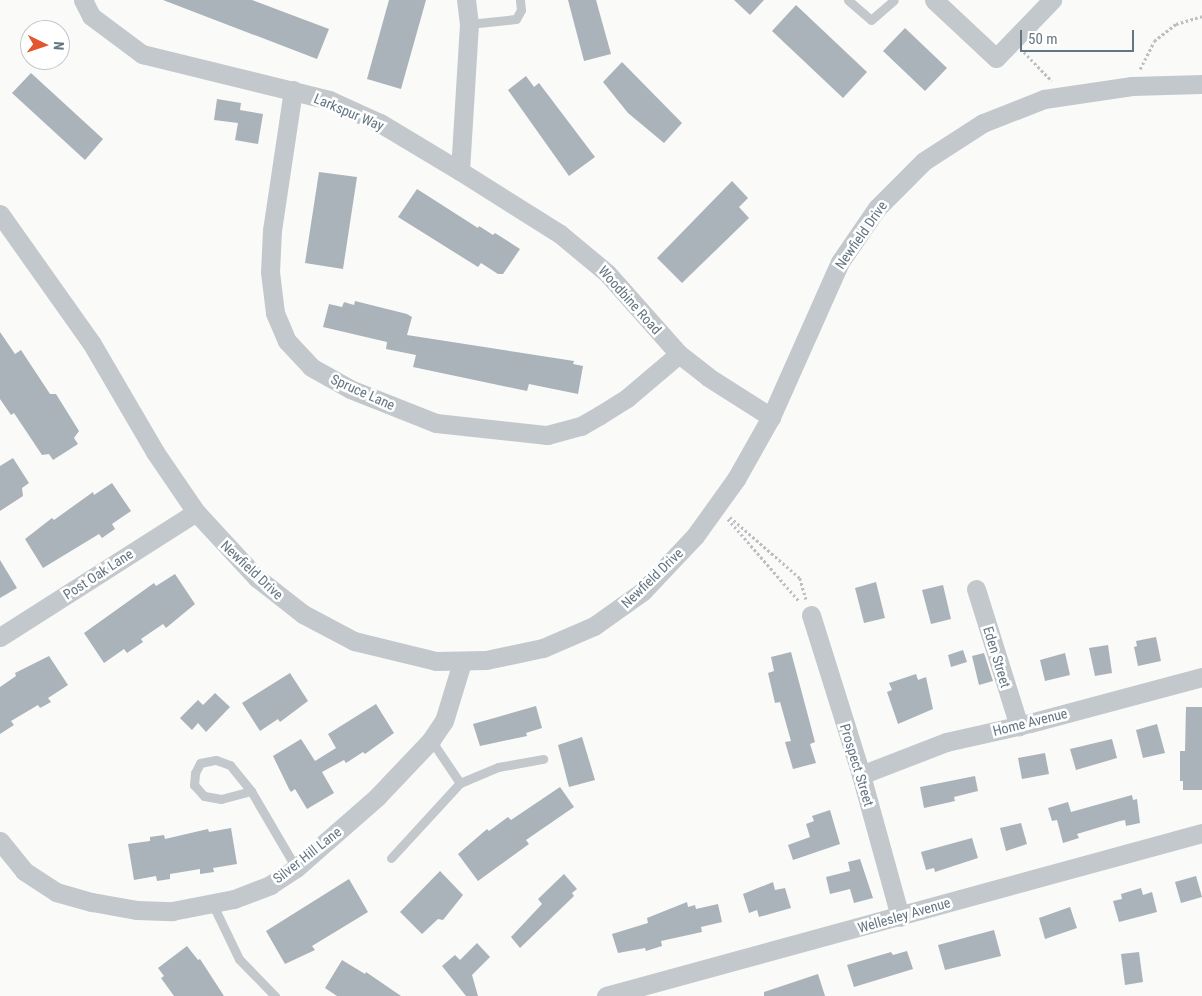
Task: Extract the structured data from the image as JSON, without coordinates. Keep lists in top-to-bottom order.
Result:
{
  "streets": {
    "street": [
      "Larkspur Way",
      "Newfield Drive",
      "Woodbine Road",
      "Spruce Lane",
      "Post Oak Lane",
      "Eden Street",
      "Home Avenue",
      "Prospect Street",
      "Silver Hill Lane",
      "Wellesley Avenue"
    ]
  },
  "crossings": [
    ["Larkspur Way", "Woodbine Road"],
    ["Larkspur Way", "Spruce Lane"],
    ["Newfield Drive", "Woodbine Road"],
    ["Newfield Drive", "Post Oak Lane"],
    ["Newfield Drive", "Silver Hill Lane"],
    ["Woodbine Road", "Spruce Lane"],
    ["Eden Street", "Home Avenue"],
    ["Home Avenue", "Prospect Street"],
    ["Prospect Street", "Wellesley Avenue"]
  ],
  "scale_bar": "50 m",
  "north": "right"
}
